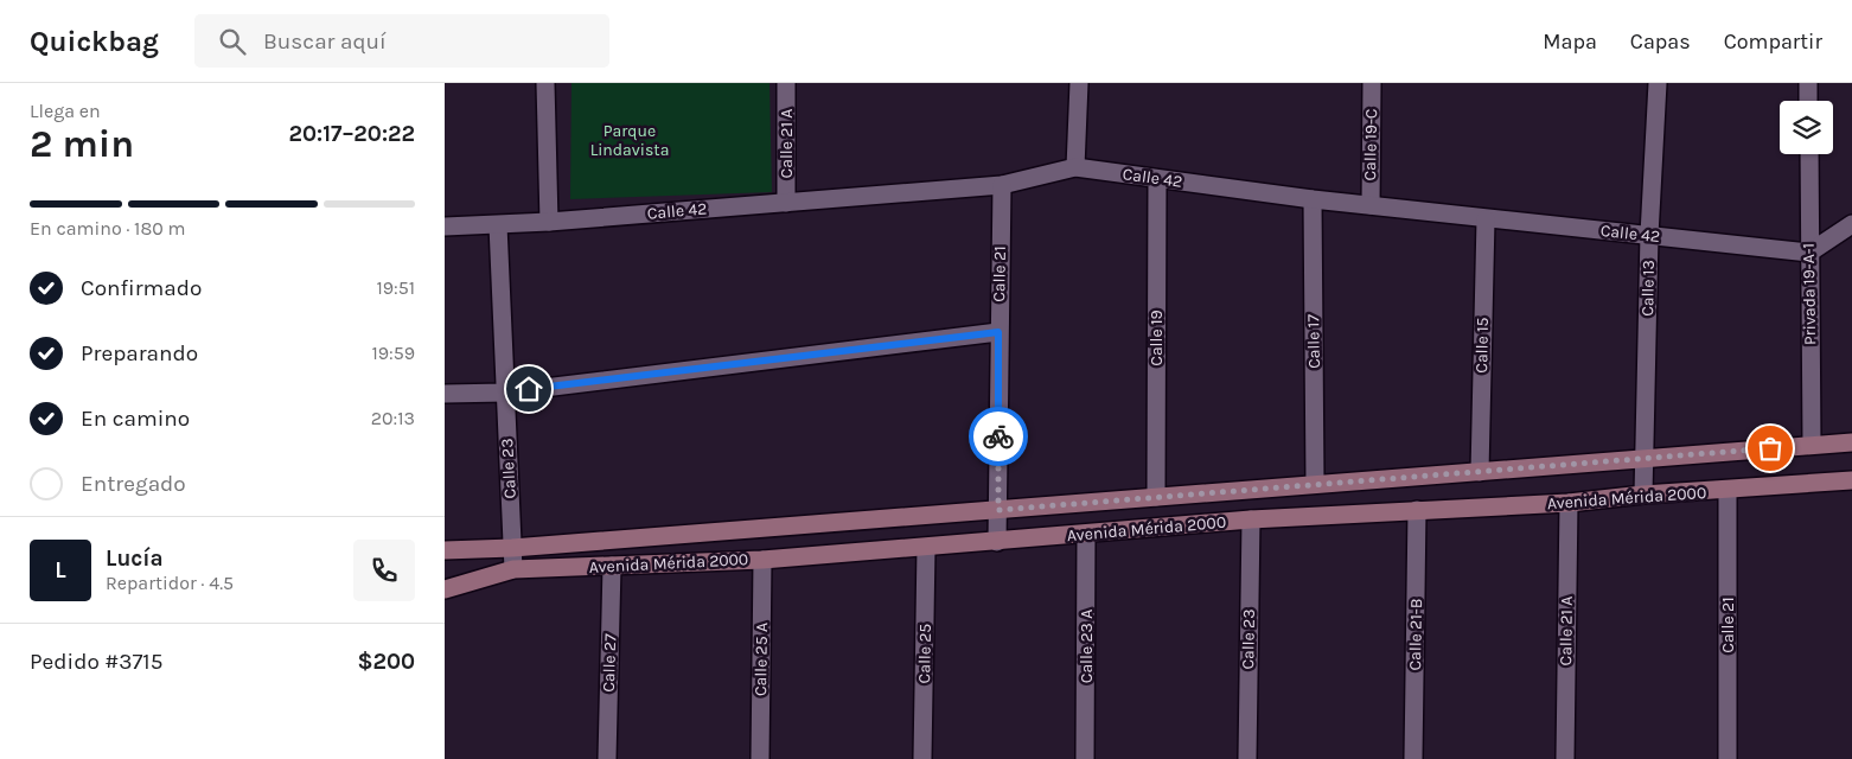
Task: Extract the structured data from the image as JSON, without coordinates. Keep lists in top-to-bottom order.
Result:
{
  "streets": {
    "main road": ["Avenida Mérida 2000"],
    "street": [
      "Calle 21 A",
      "Calle 19-C",
      "Calle 42",
      "Calle 21",
      "Calle 13",
      "Privada 19-A-1",
      "Calle 19",
      "Calle 17",
      "Calle 15",
      "Calle 23",
      "Calle 21-B",
      "Calle 23 A",
      "Calle 25",
      "Calle 25 A",
      "Calle 27"
    ]
  },
  "crossings": [
    ["Calle 21 A", "Calle 42"],
    ["Calle 21 A", "Avenida Mérida 2000"],
    ["Calle 19-C", "Calle 42"],
    ["Calle 42", "Calle 21"],
    ["Calle 42", "Calle 13"],
    ["Calle 42", "Privada 19-A-1"],
    ["Calle 42", "Calle 19"],
    ["Calle 42", "Calle 17"],
    ["Calle 42", "Calle 15"],
    ["Calle 42", "Calle 23"],
    ["Calle 21", "Avenida Mérida 2000"],
    ["Calle 13", "Avenida Mérida 2000"],
    ["Privada 19-A-1", "Avenida Mérida 2000"],
    ["Calle 19", "Avenida Mérida 2000"],
    ["Calle 17", "Avenida Mérida 2000"],
    ["Calle 15", "Avenida Mérida 2000"],
    ["Calle 23", "Avenida Mérida 2000"],
    ["Avenida Mérida 2000", "Calle 21-B"],
    ["Avenida Mérida 2000", "Calle 23 A"],
    ["Avenida Mérida 2000", "Calle 25"],
    ["Avenida Mérida 2000", "Calle 25 A"],
    ["Avenida Mérida 2000", "Calle 27"]
  ],
  "parks": ["Parque Lindavista"],
  "page": {
    "header": "Quickbag",
    "search": "Buscar aquí",
    "nav": ["Mapa", "Capas", "Compartir"],
    "heading": ["2 min", "Llega en", "20:17–20:22"],
    "panel": [
      "Lucía",
      "Repartidor · 4.5",
      "Pedido #3715",
      "$200"
    ],
    "bar": "En camino · 180 m",
    "list": [
      ["Confirmado", "19:51"],
      ["Preparando", "19:59"],
      ["En camino", "20:13"],
      "Entregado"
    ],
    "round": "L"
  }
}
